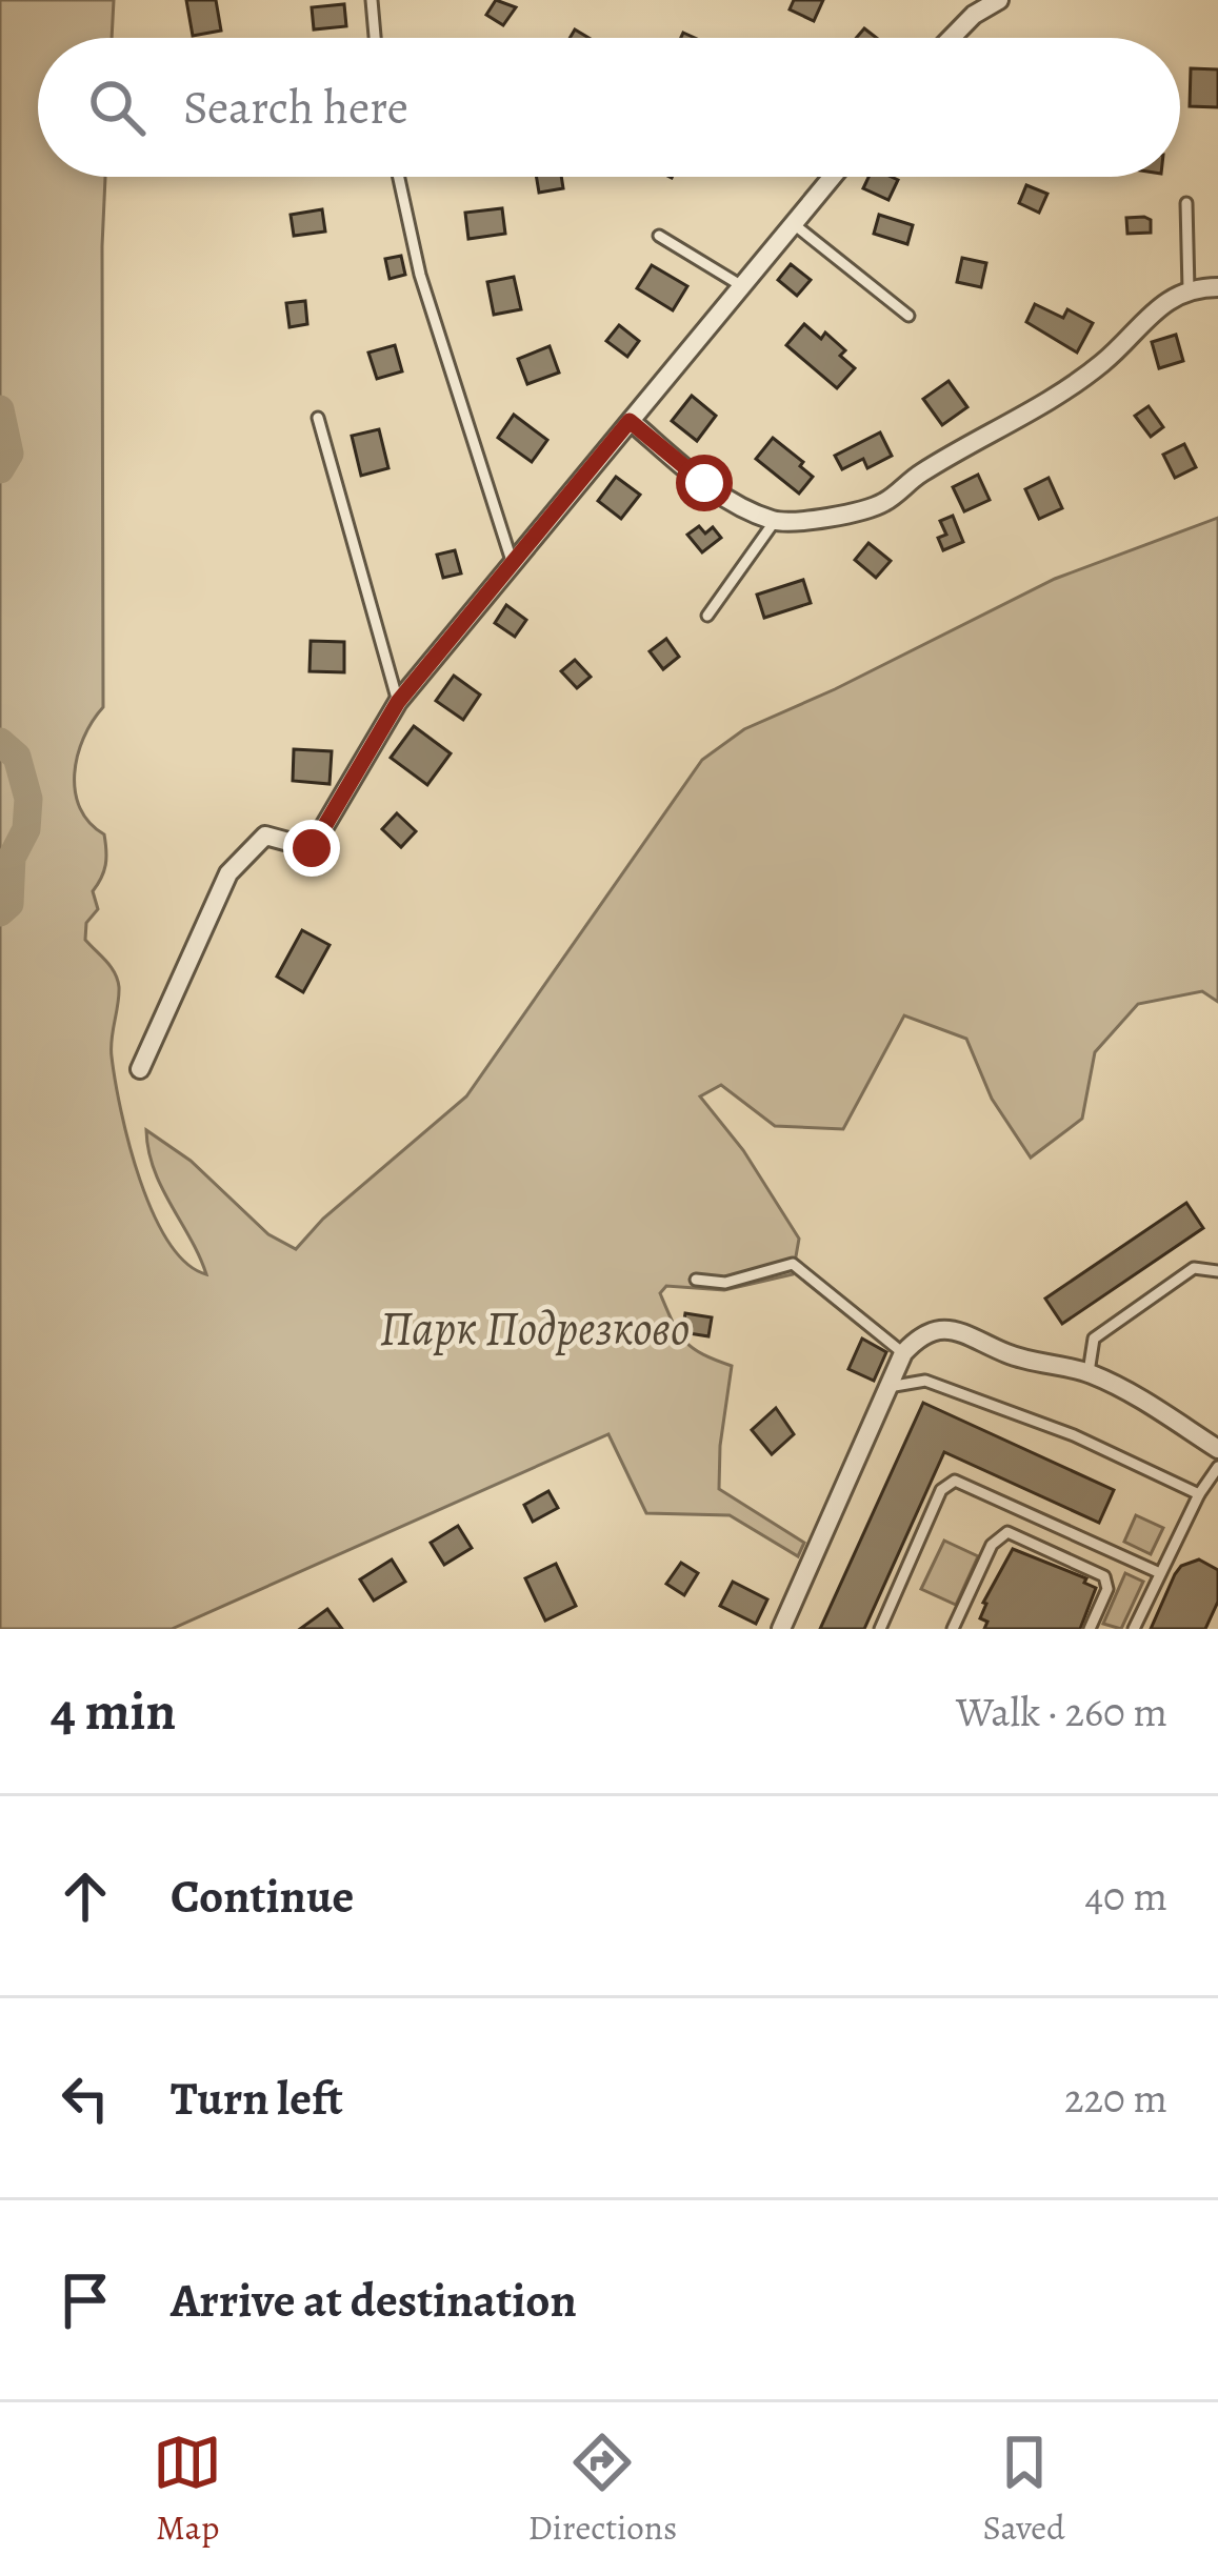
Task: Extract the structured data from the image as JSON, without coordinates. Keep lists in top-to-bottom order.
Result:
{
  "parks": ["Парк Подрезково"],
  "page": {
    "search": "Search here",
    "heading": ["4 min", "Walk · 260 m"],
    "list": [
      ["Continue", "40 m"],
      ["Turn left", "220 m"],
      "Arrive at destination"
    ],
    "nav": ["Map", "Directions", "Saved"]
  }
}
